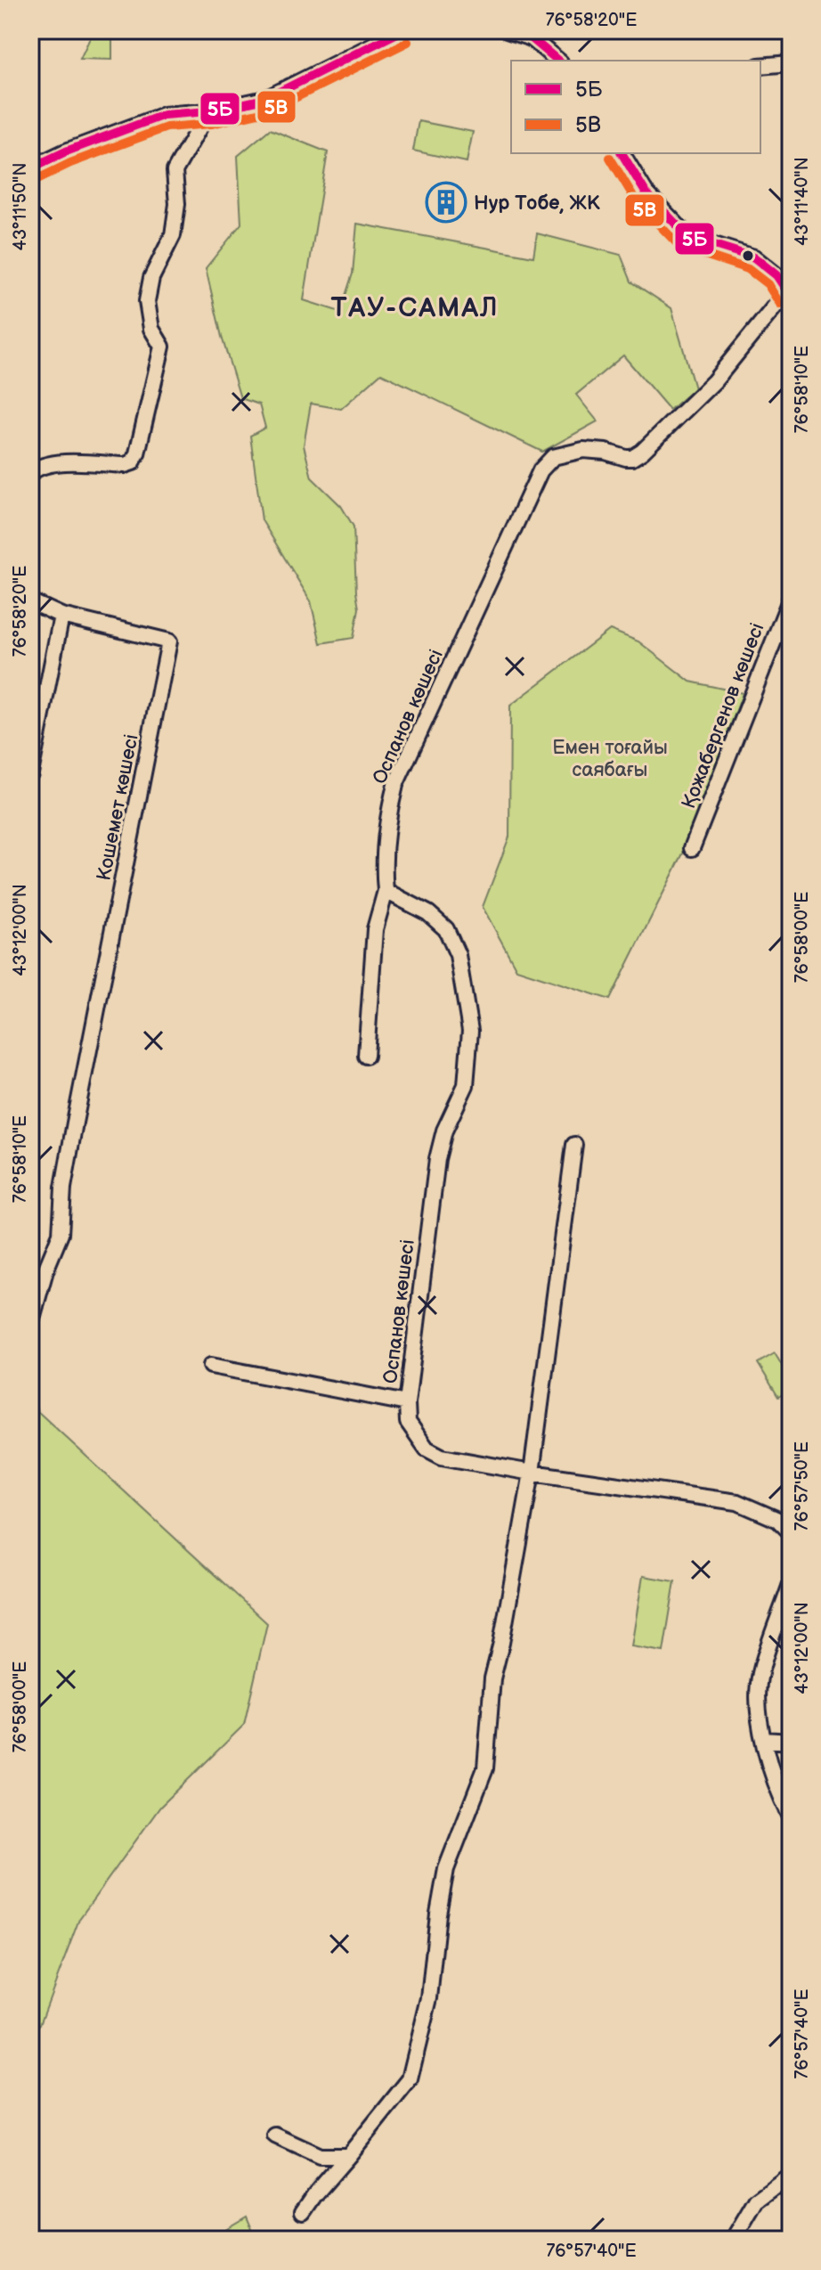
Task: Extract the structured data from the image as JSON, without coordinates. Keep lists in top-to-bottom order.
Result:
{
  "streets": {
    "street": ["Қожабергенов көшесі", "Оспанов көшесі", "Кошемет көшесі"]
  },
  "districts": ["ТАУ-САМАЛ"],
  "parks": ["Емен тоғайы саябағы"],
  "places": {
    "building": ["Нур Тобе, ЖК"]
  },
  "lines": ["transit line 5Б", "transit line 5В"],
  "legend": ["5Б", "5В"],
  "coordinates": [
    "76°58'20\"E",
    "43°11'40\"N",
    "43°11'50\"N",
    "76°58'10\"E",
    "43°12'00\"N",
    "76°58'00\"E",
    "76°57'50\"E",
    "76°57'40\"E"
  ]
}
